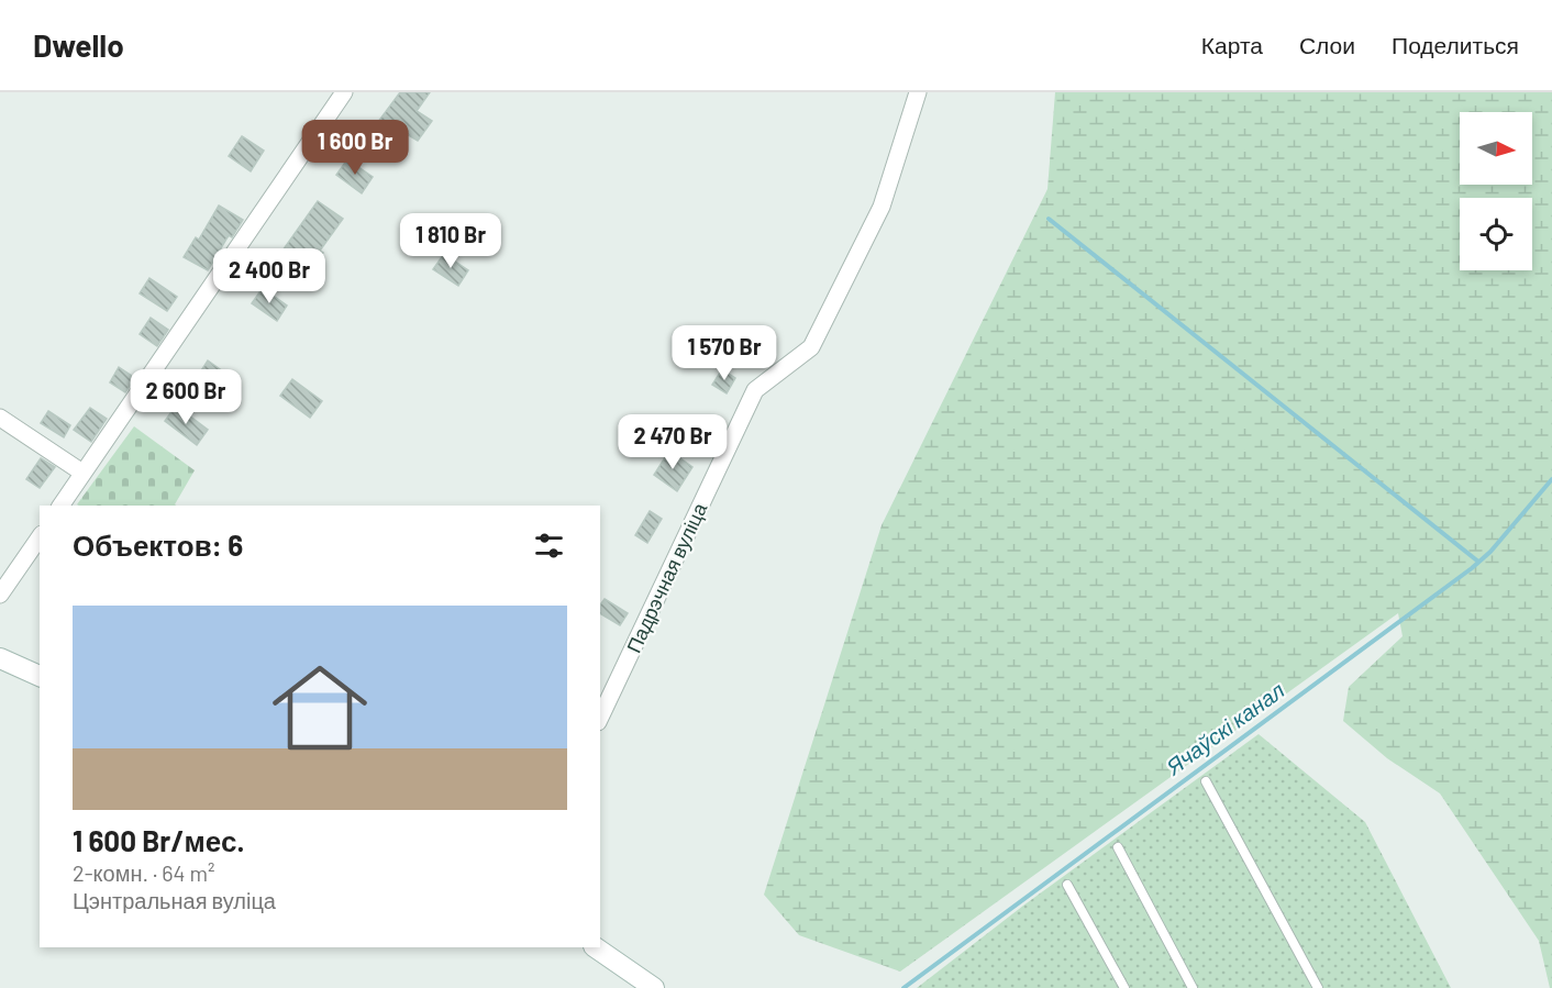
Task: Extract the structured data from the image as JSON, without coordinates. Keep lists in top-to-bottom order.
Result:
{
  "streets": {
    "street": ["Падрэчная вуліца"]
  },
  "water": ["Ячаўскі канал"],
  "north": "right",
  "page": {
    "header": "Dwello",
    "nav": ["Карта", "Слои", "Поделиться"],
    "price": [
      "1 600 Br",
      "1 810 Br",
      "2 400 Br",
      "1 570 Br",
      "2 600 Br",
      "2 470 Br"
    ],
    "heading": "Объектов: 6",
    "list": [
      {
        "name": "1 600 Br/мес.",
        "note": "2-комн. · 64 m² · Цэнтральная вуліца"
      }
    ]
  }
}
